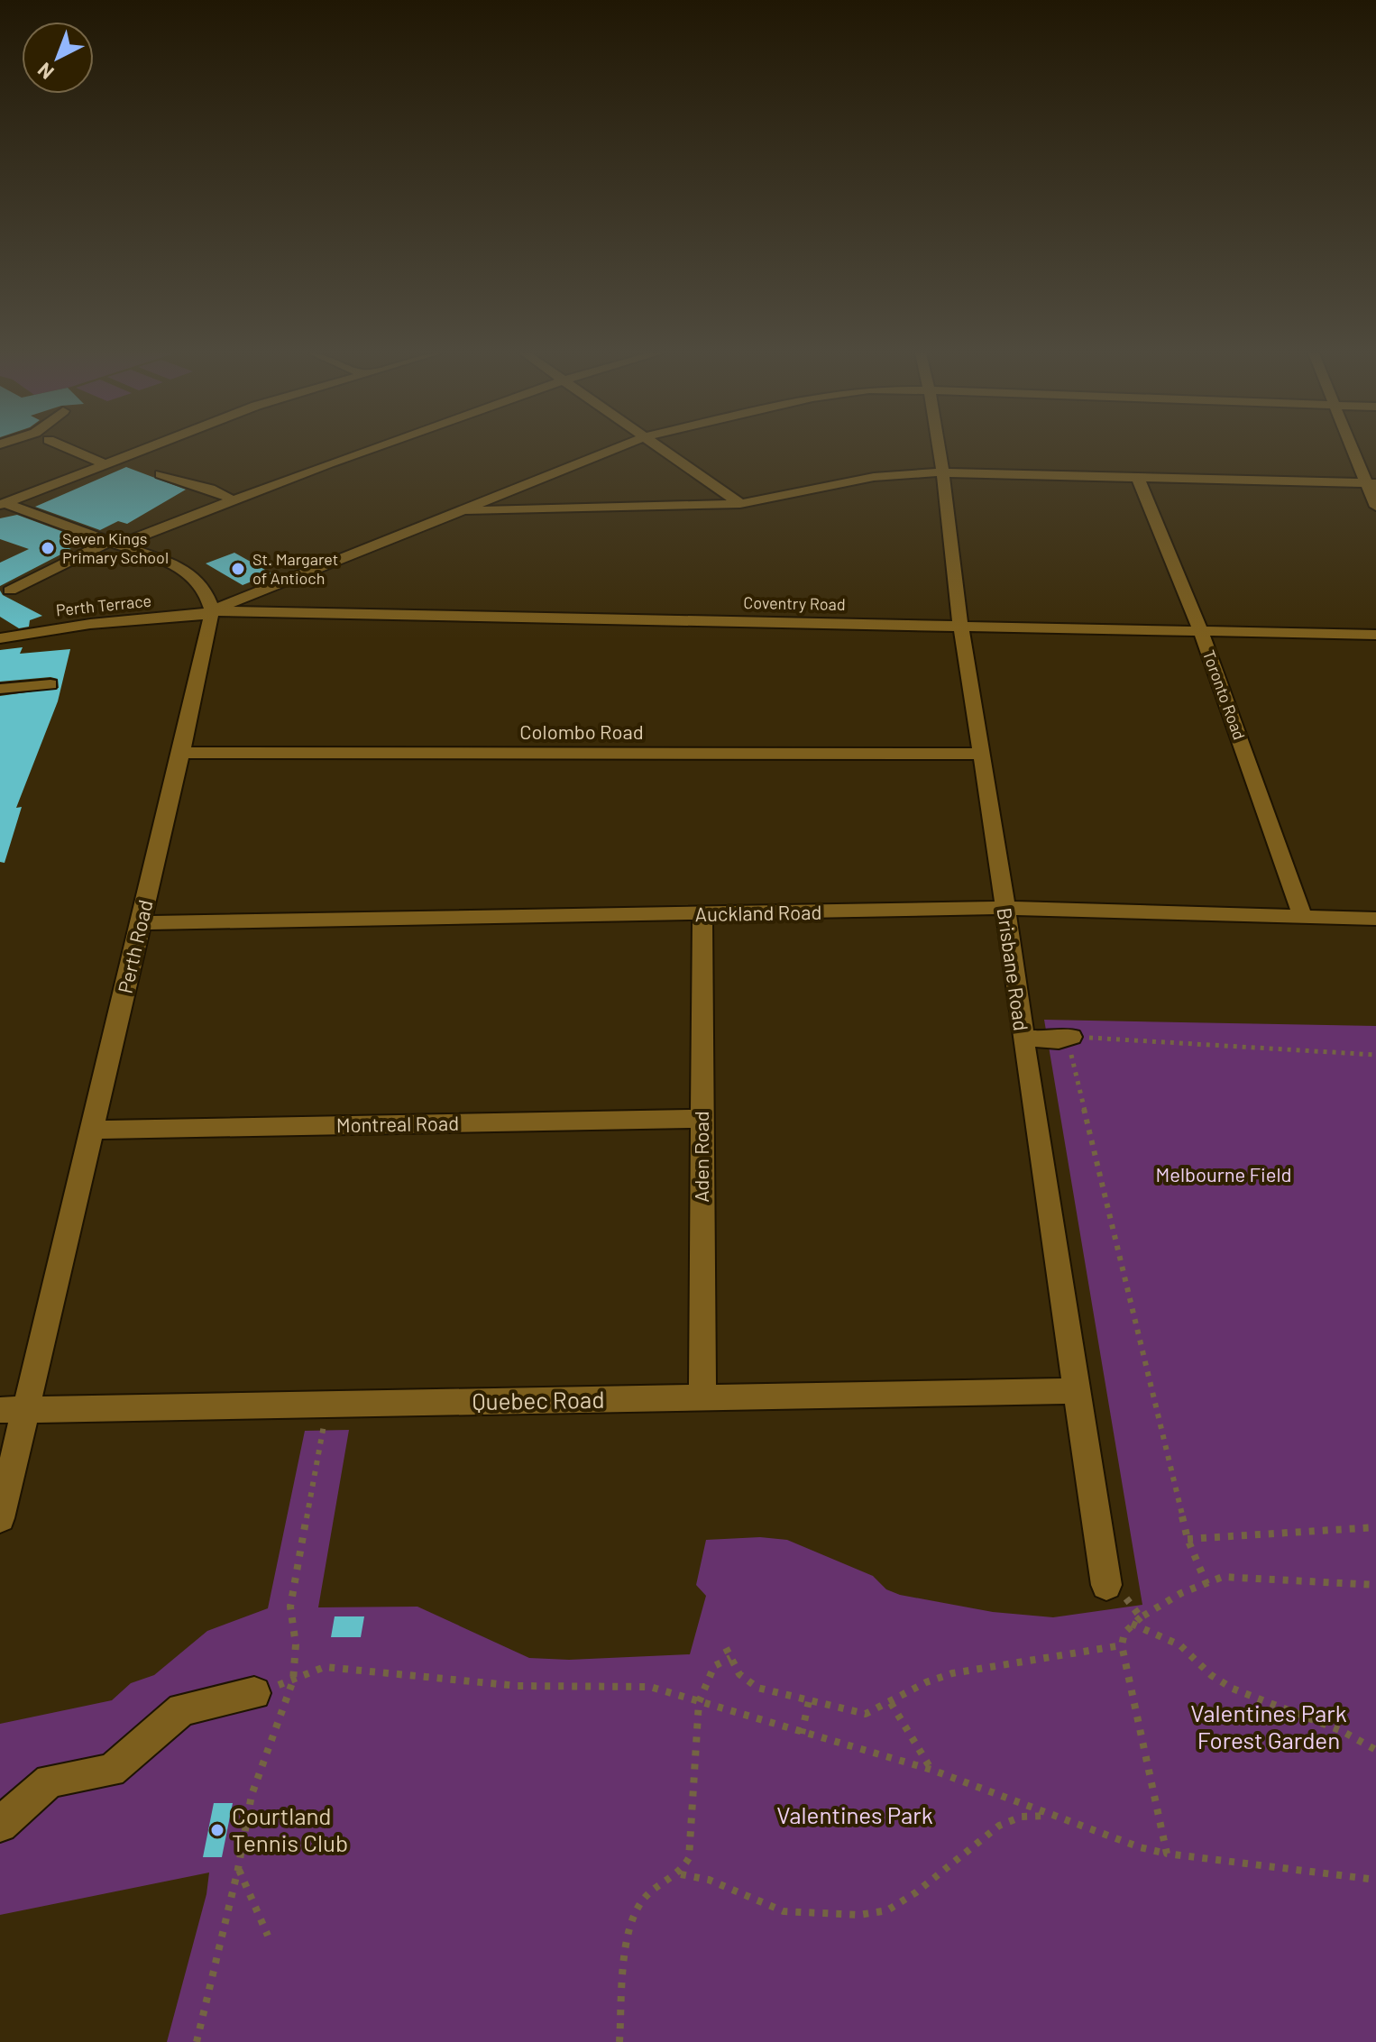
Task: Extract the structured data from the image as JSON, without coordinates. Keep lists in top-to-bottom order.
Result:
{
  "streets": {
    "street": [
      "Coventry Road",
      "Perth Terrace",
      "Toronto Road",
      "Colombo Road",
      "Auckland Road",
      "Perth Road",
      "Brisbane Road",
      "Montreal Road",
      "Aden Road",
      "Quebec Road"
    ]
  },
  "crossings": [
    ["Coventry Road", "Perth Terrace"],
    ["Coventry Road", "Toronto Road"],
    ["Coventry Road", "Perth Road"],
    ["Coventry Road", "Brisbane Road"],
    ["Perth Terrace", "Perth Road"],
    ["Toronto Road", "Auckland Road"],
    ["Colombo Road", "Perth Road"],
    ["Colombo Road", "Brisbane Road"],
    ["Auckland Road", "Perth Road"],
    ["Auckland Road", "Brisbane Road"],
    ["Auckland Road", "Aden Road"],
    ["Perth Road", "Montreal Road"],
    ["Perth Road", "Quebec Road"],
    ["Brisbane Road", "Quebec Road"],
    ["Montreal Road", "Aden Road"],
    ["Aden Road", "Quebec Road"]
  ],
  "parks": ["Melbourne Field", "Valentines Park Forest Garden", "Valentines Park"],
  "places": ["Seven Kings Primary School", "St. Margaret of Antioch", "Courtland Tennis Club"],
  "north": "bottom left"
}
